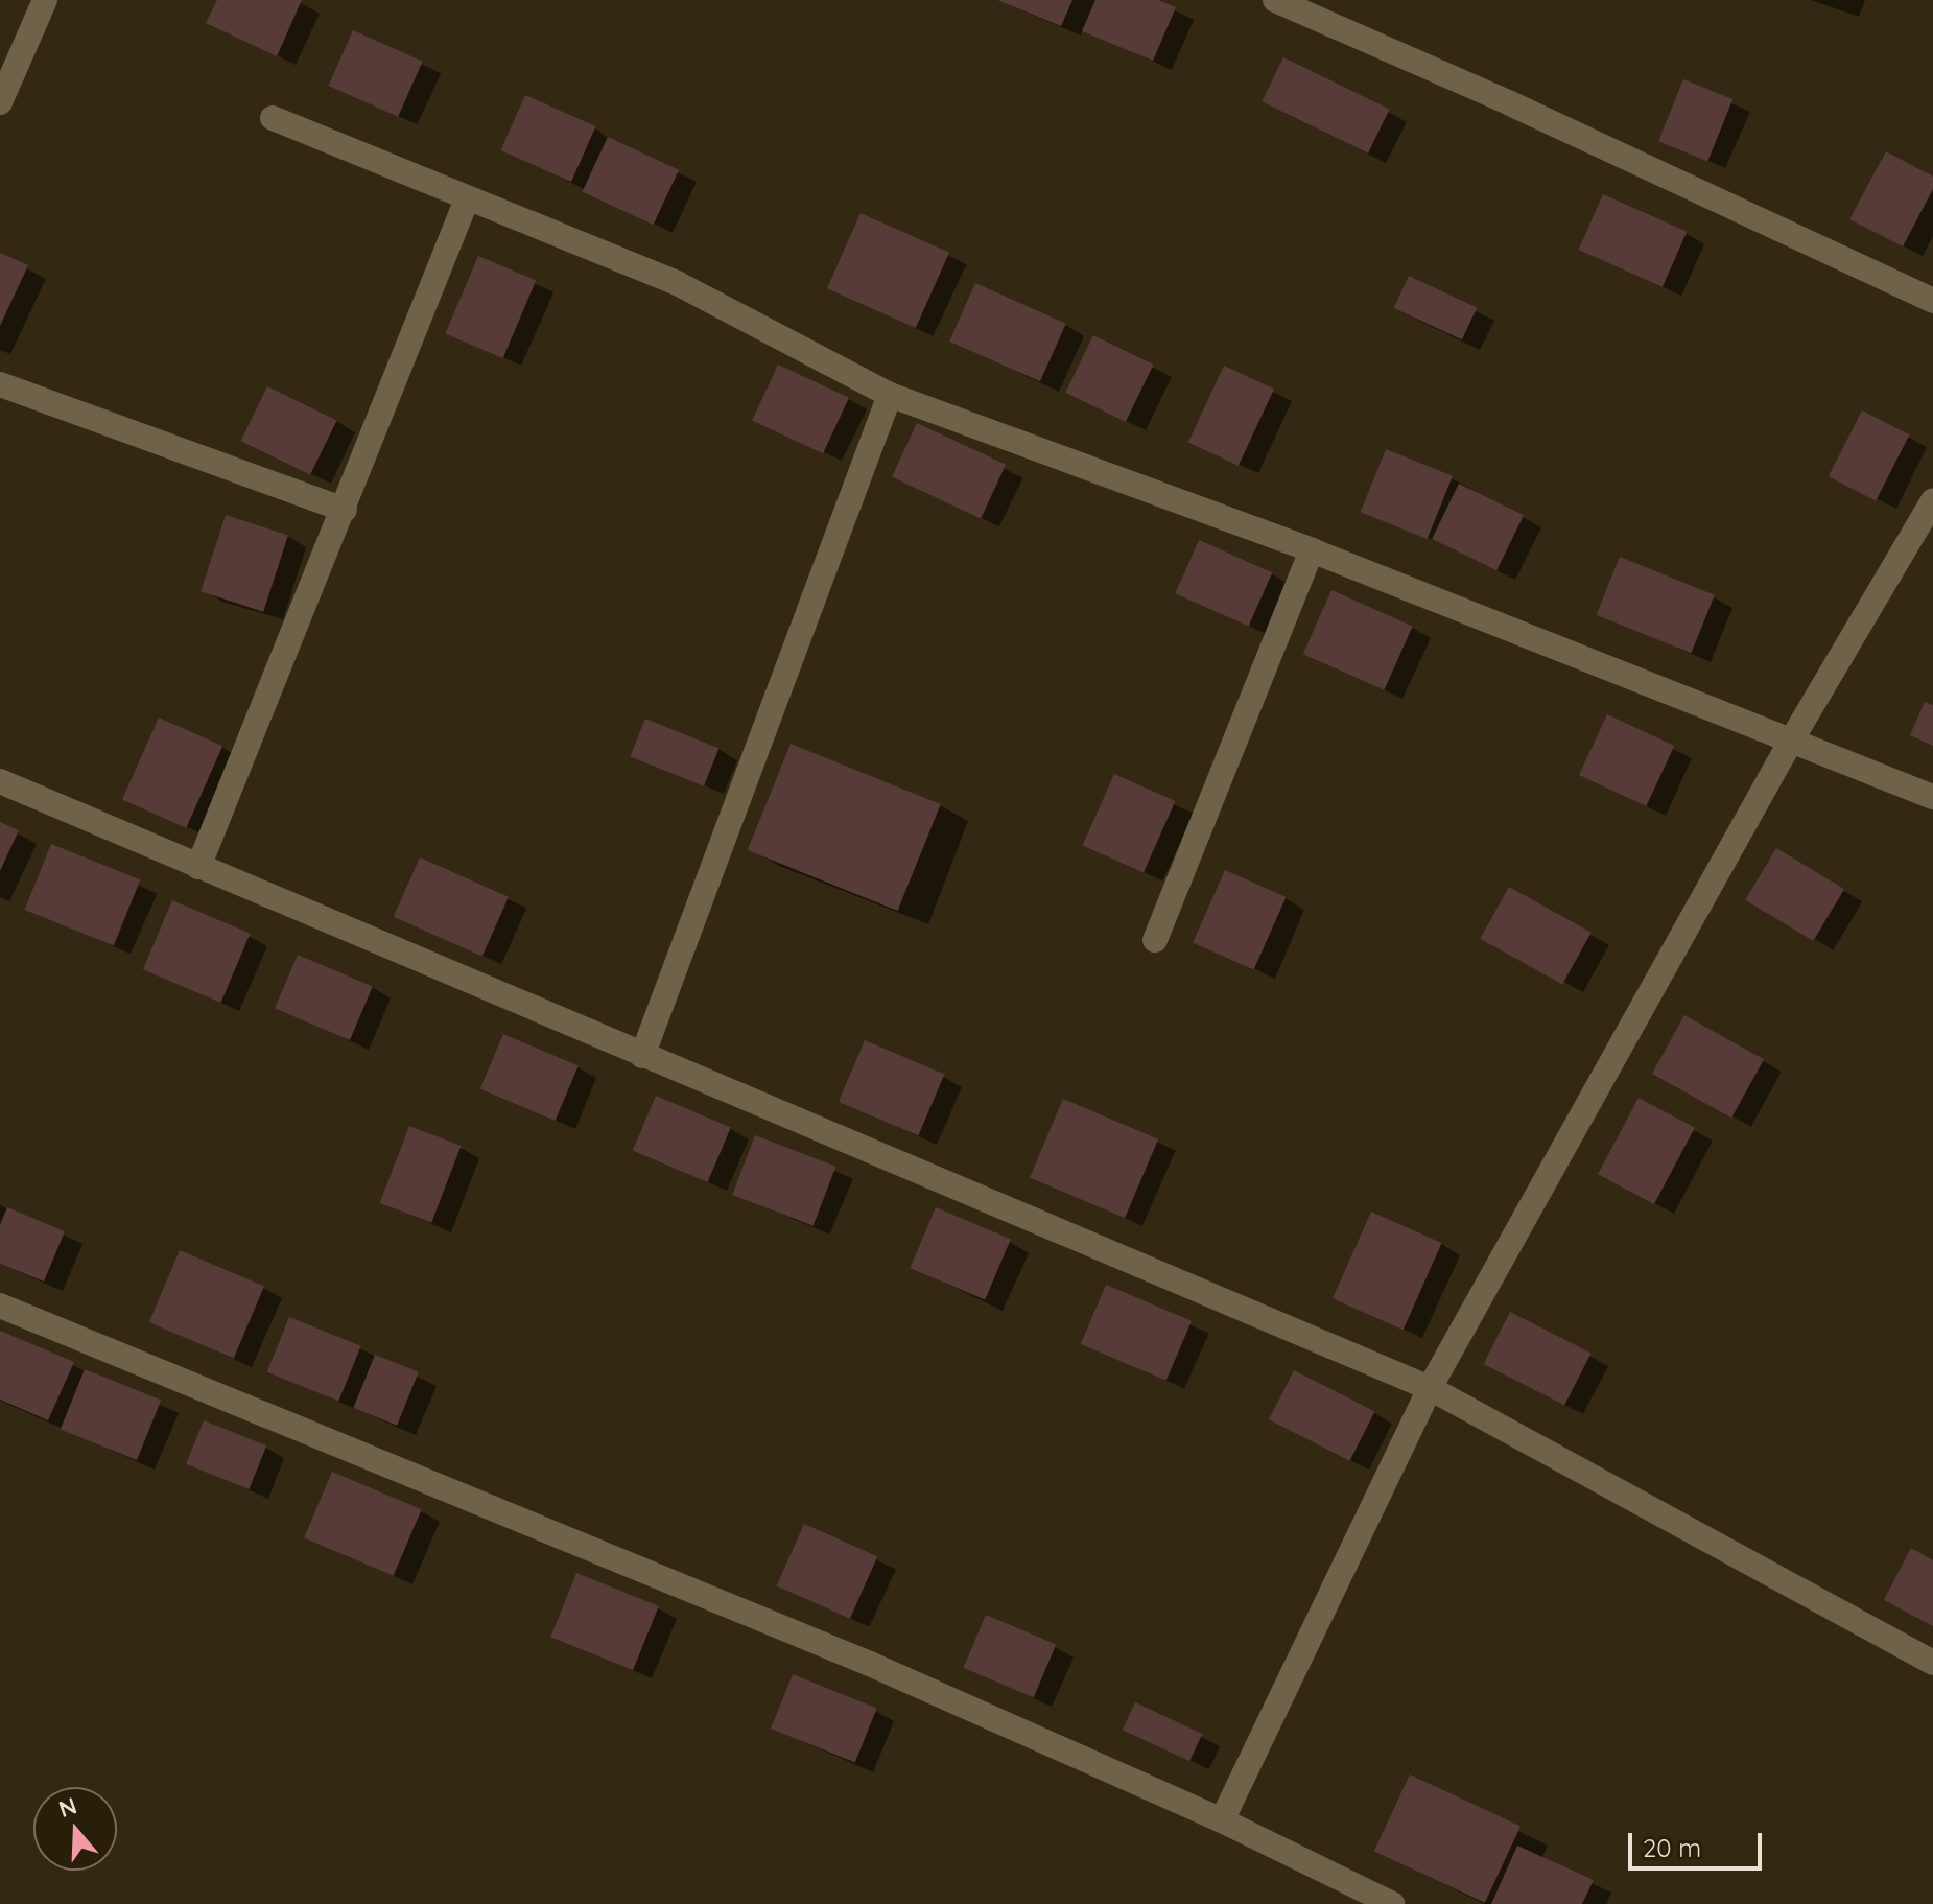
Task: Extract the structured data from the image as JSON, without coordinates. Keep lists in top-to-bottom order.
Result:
{
  "scale_bar": "20 m",
  "north": "top"
}
